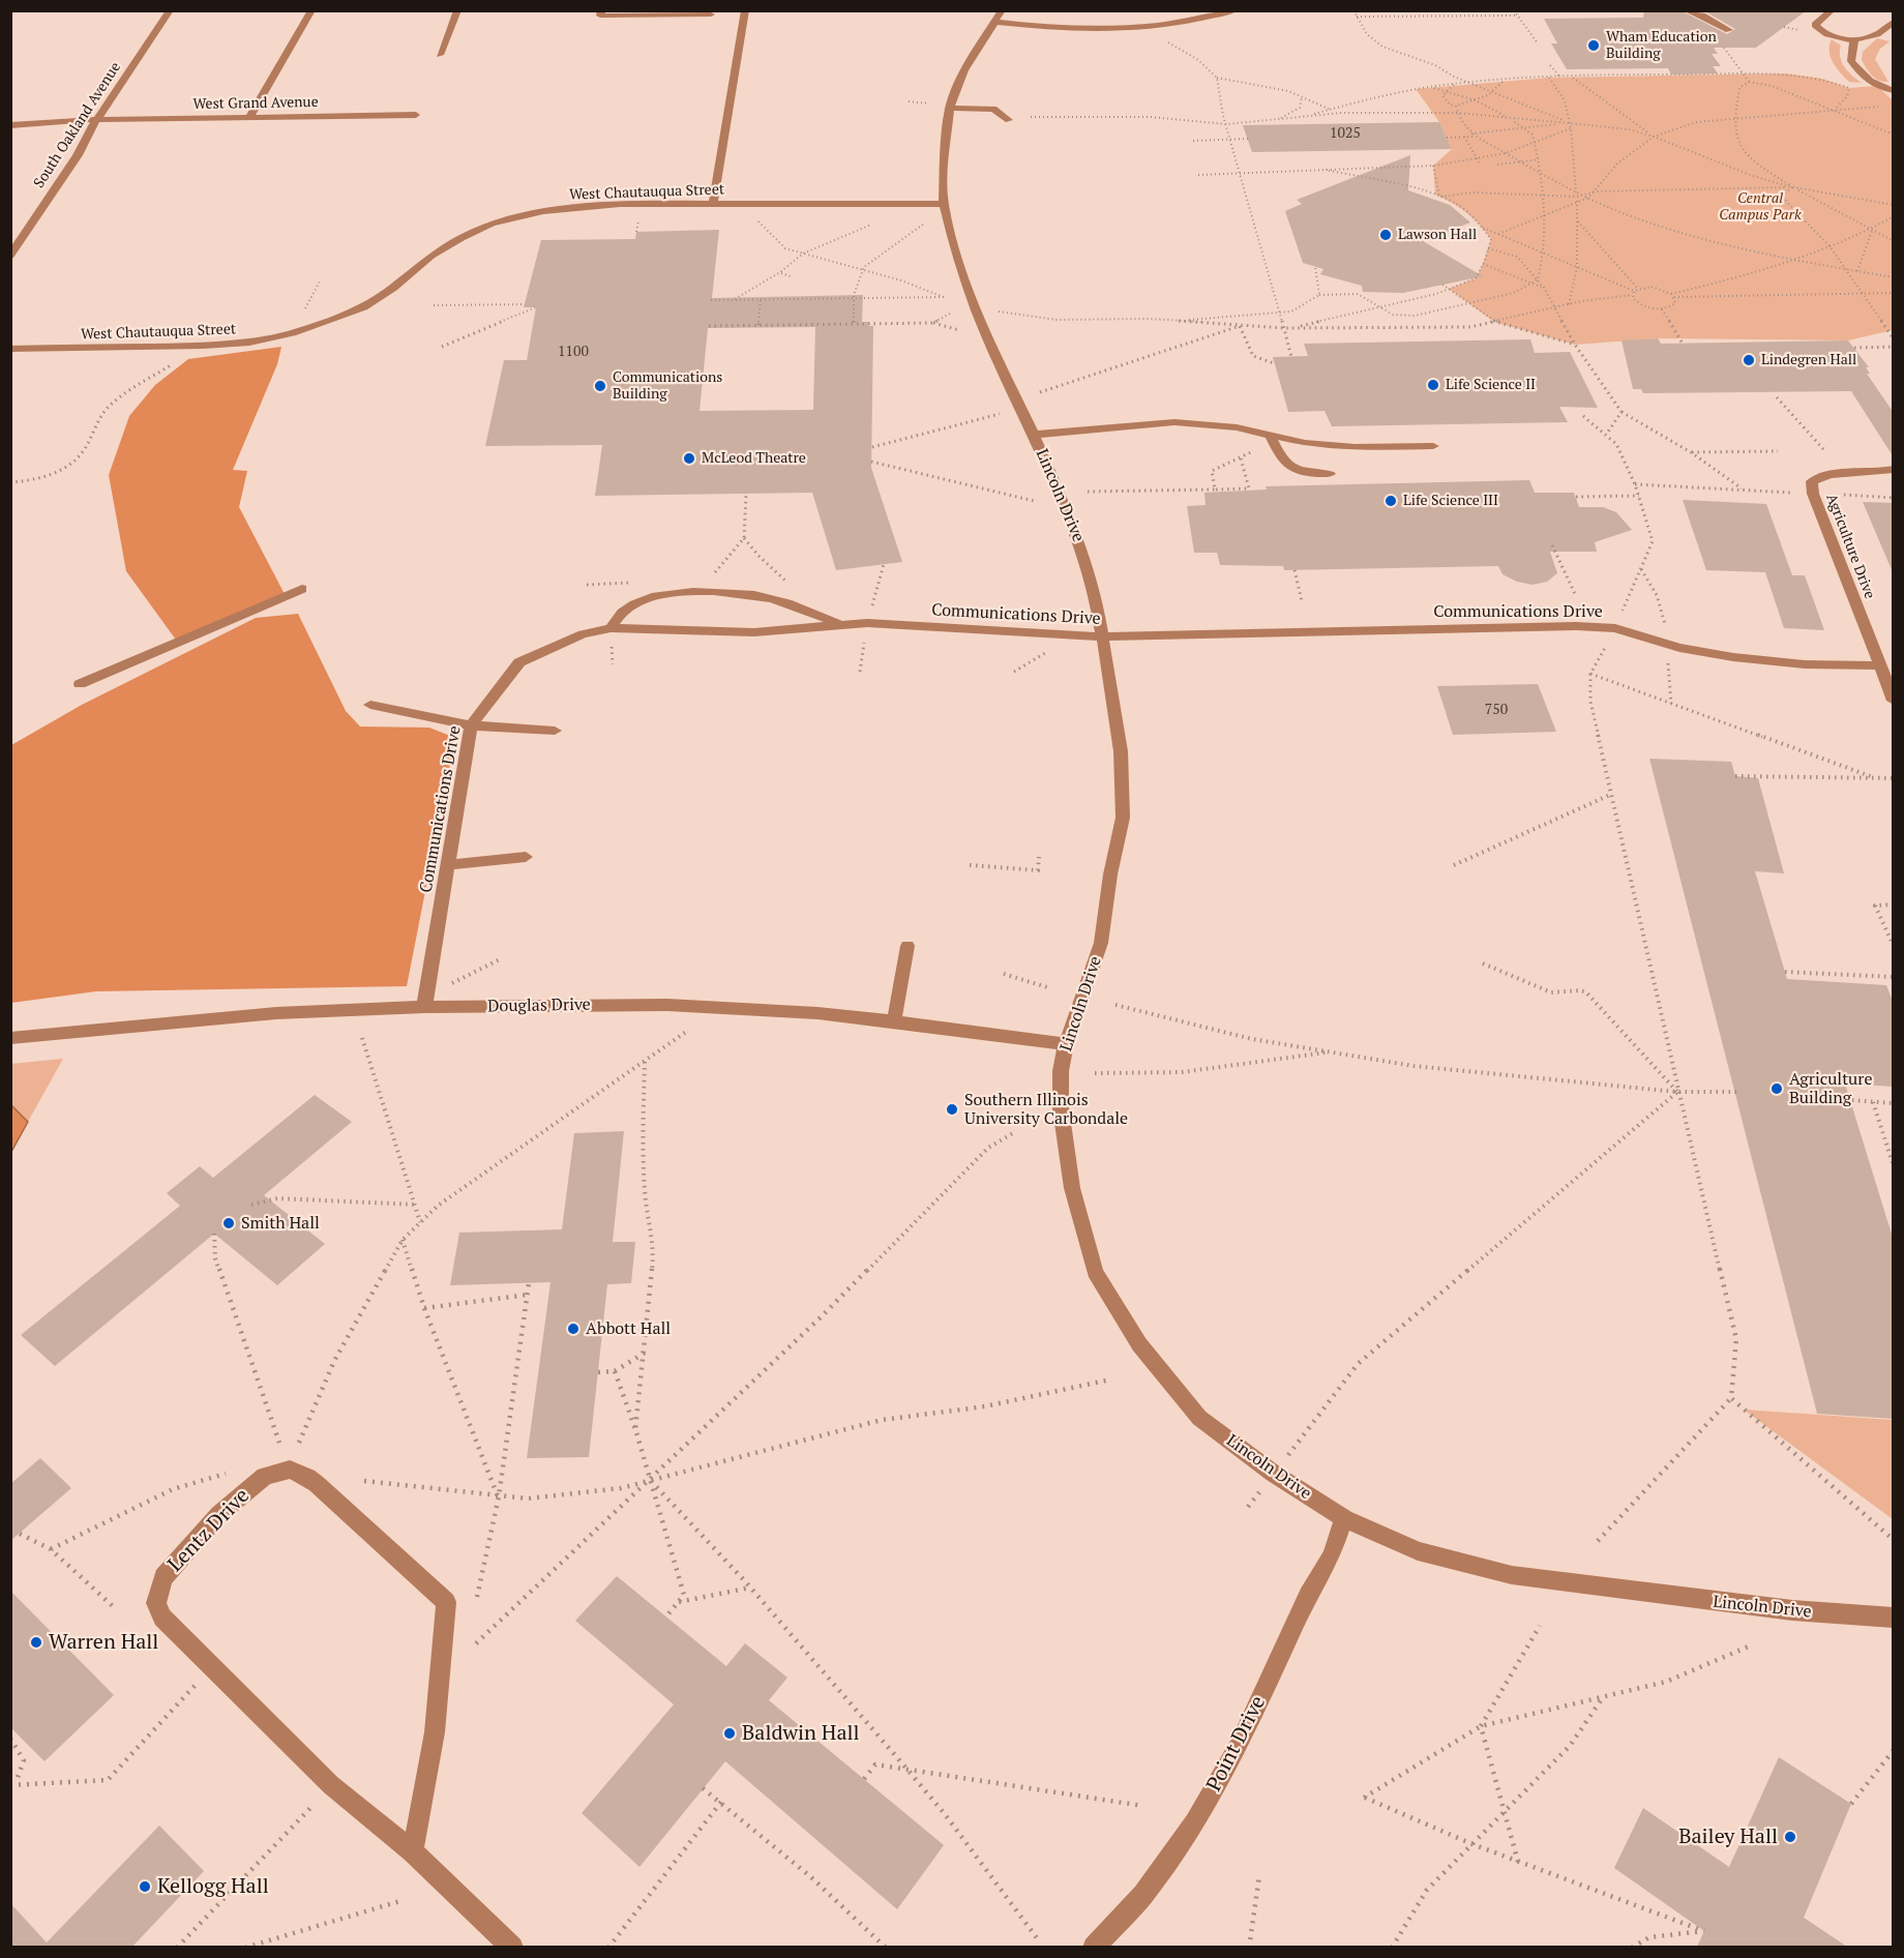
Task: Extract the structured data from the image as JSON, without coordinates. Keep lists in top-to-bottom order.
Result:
{
  "streets": {
    "street": [
      "West Grand Avenue",
      "South Oakland Avenue",
      "West Chautauqua Street",
      "Lincoln Drive",
      "Agriculture Drive",
      "Communications Drive",
      "Douglas Drive",
      "Lentz Drive",
      "Point Drive"
    ]
  },
  "crossings": [
    ["West Grand Avenue", "South Oakland Avenue"],
    ["West Chautauqua Street", "Lincoln Drive"],
    ["Lincoln Drive", "Communications Drive"],
    ["Lincoln Drive", "Douglas Drive"],
    ["Lincoln Drive", "Point Drive"],
    ["Agriculture Drive", "Communications Drive"],
    ["Communications Drive", "Douglas Drive"]
  ],
  "parks": ["Central Campus Park"],
  "places": [
    "Wham Education Building",
    "Lawson Hall",
    "Lindegren Hall",
    "Life Science II",
    "Communications Building",
    "McLeod Theatre",
    "Life Science III",
    "Agriculture Building",
    "Southern Illinois University Carbondale",
    "Smith Hall",
    "Abbott Hall",
    "Warren Hall",
    "Baldwin Hall",
    "Bailey Hall",
    "Kellogg Hall"
  ],
  "house_numbers": ["1025", "1100", "750"]
}
